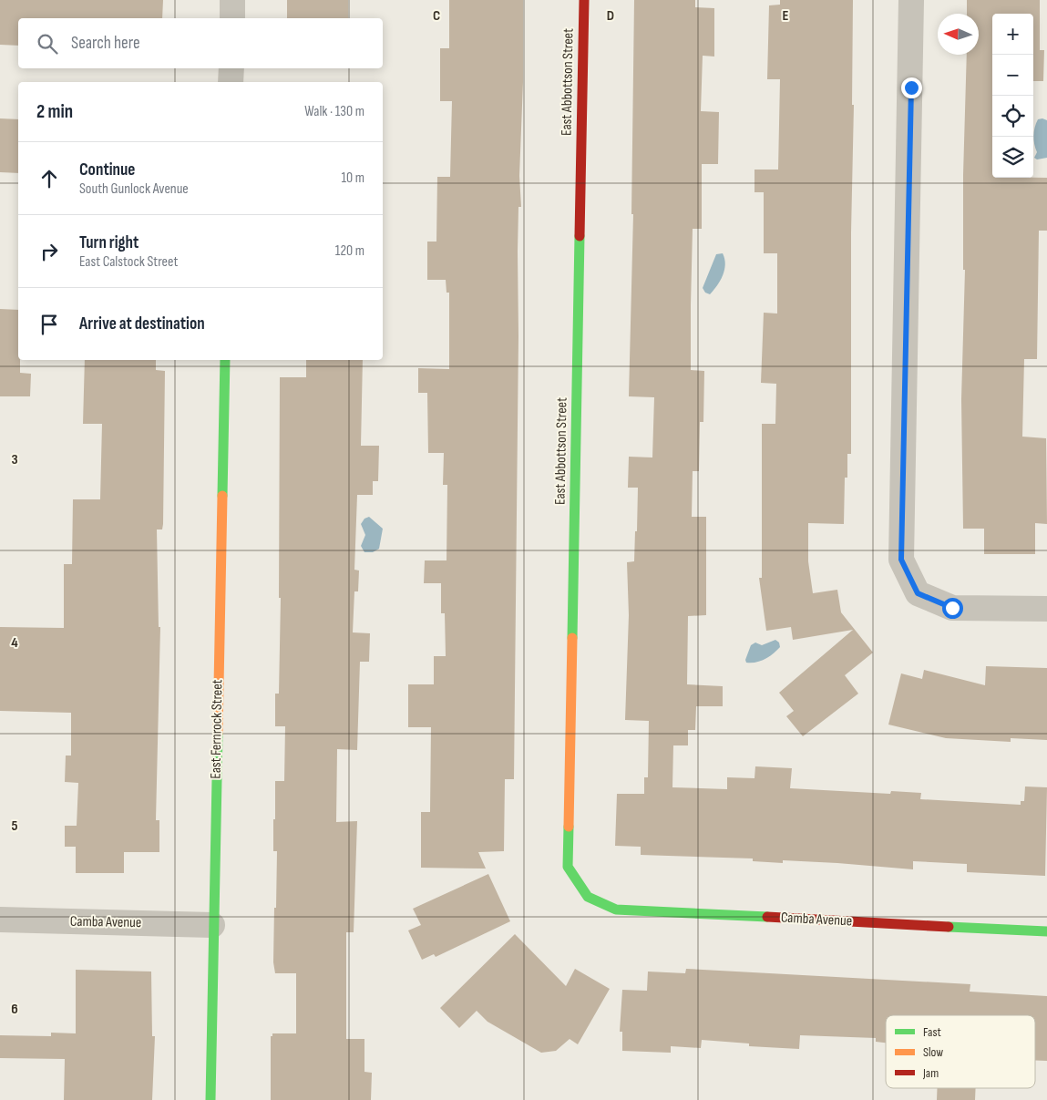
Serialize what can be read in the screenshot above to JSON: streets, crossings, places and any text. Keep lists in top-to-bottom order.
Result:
{
  "streets": {
    "street": ["East Abbottson Street", "East Fernrock Street", "Camba Avenue"]
  },
  "crossings": [
    ["East Abbottson Street", "Camba Avenue"],
    ["East Fernrock Street", "Camba Avenue"]
  ],
  "legend": ["Fast", "Slow", "Jam"],
  "north": "left",
  "page": {
    "map_buttons": ["+", "−"],
    "search": "Search here",
    "heading": ["2 min", "Walk · 130 m"],
    "list": [
      ["Continue", "South Gunlock Avenue", "10 m"],
      ["Turn right", "East Calstock Street", "120 m"],
      "Arrive at destination"
    ]
  },
  "grid": {
    "columns": ["C", "D", "E"],
    "rows": [
      "3",
      "4",
      "5",
      "6"
    ]
  }
}
